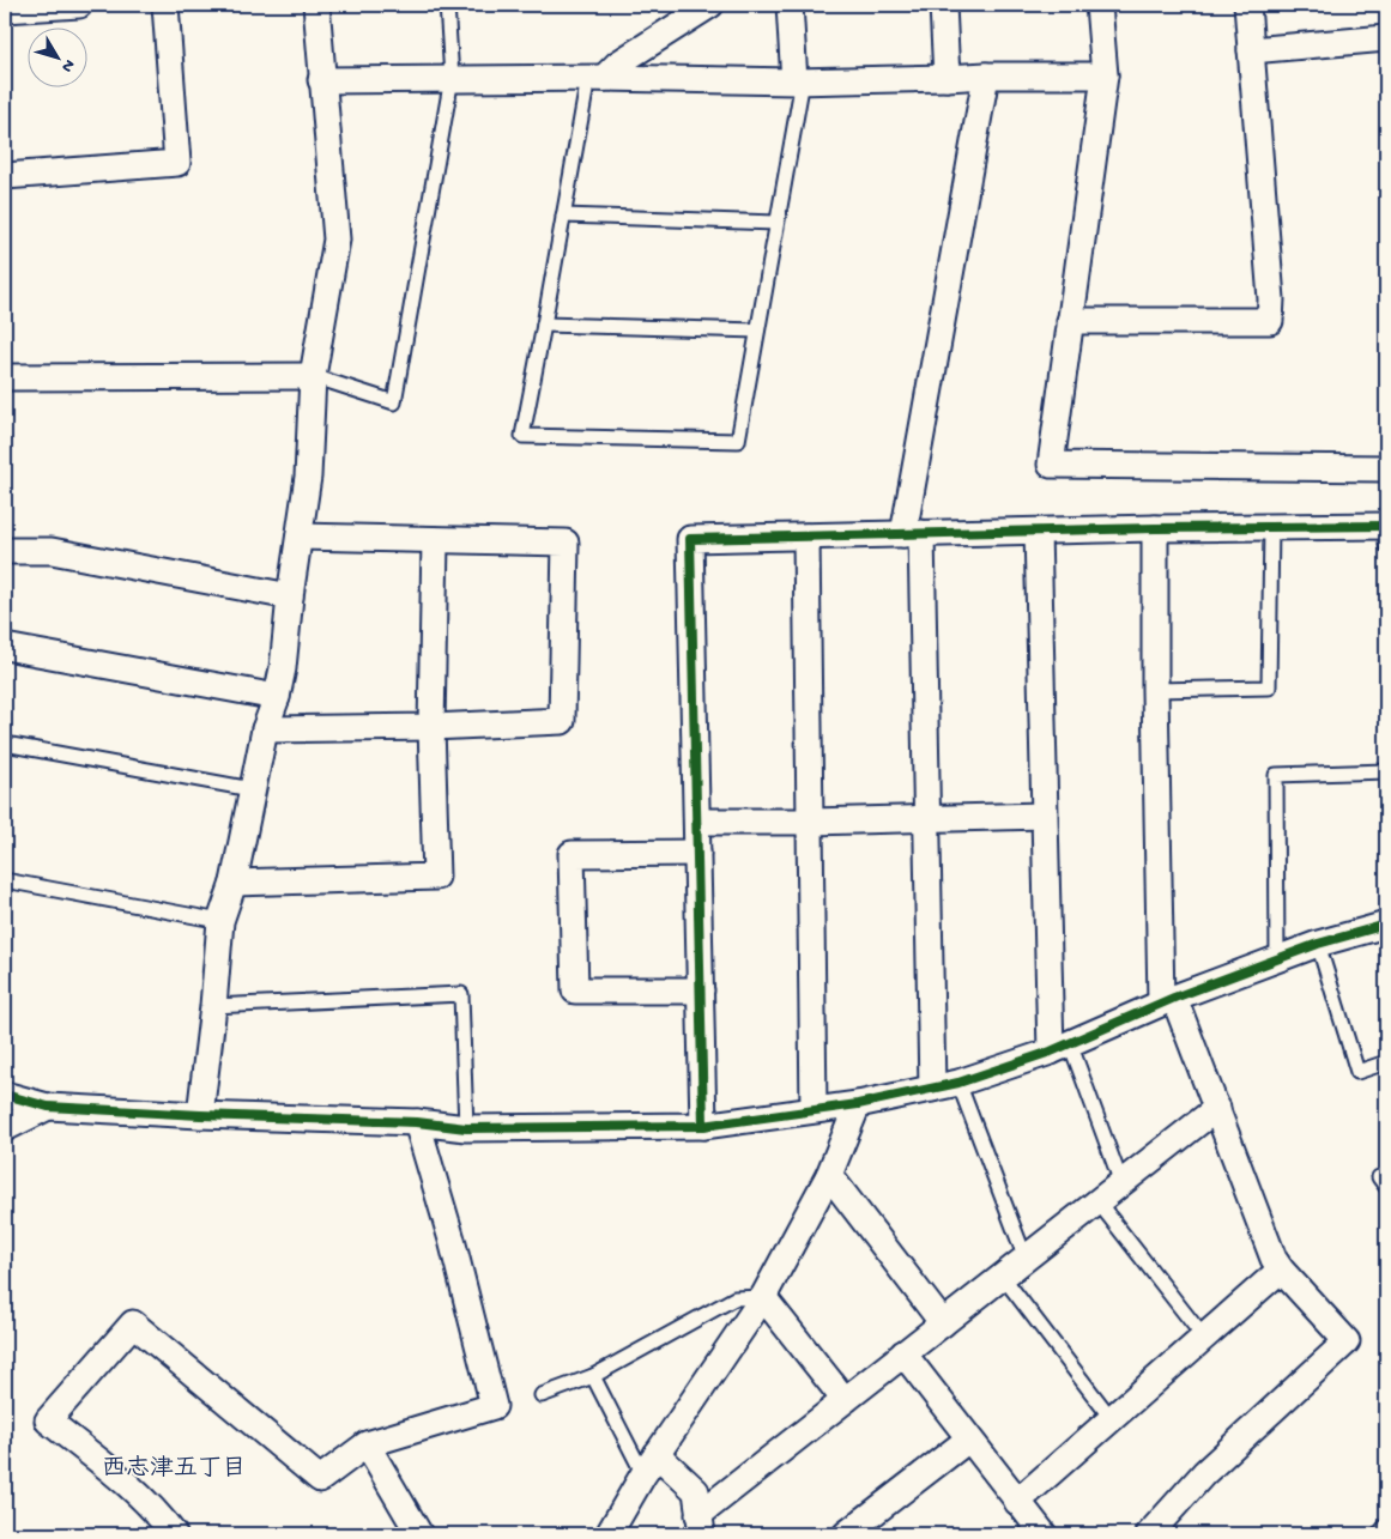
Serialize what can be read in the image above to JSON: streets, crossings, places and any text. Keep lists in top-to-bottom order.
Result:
{
  "districts": ["西志津五丁目"],
  "north": "bottom right"
}
